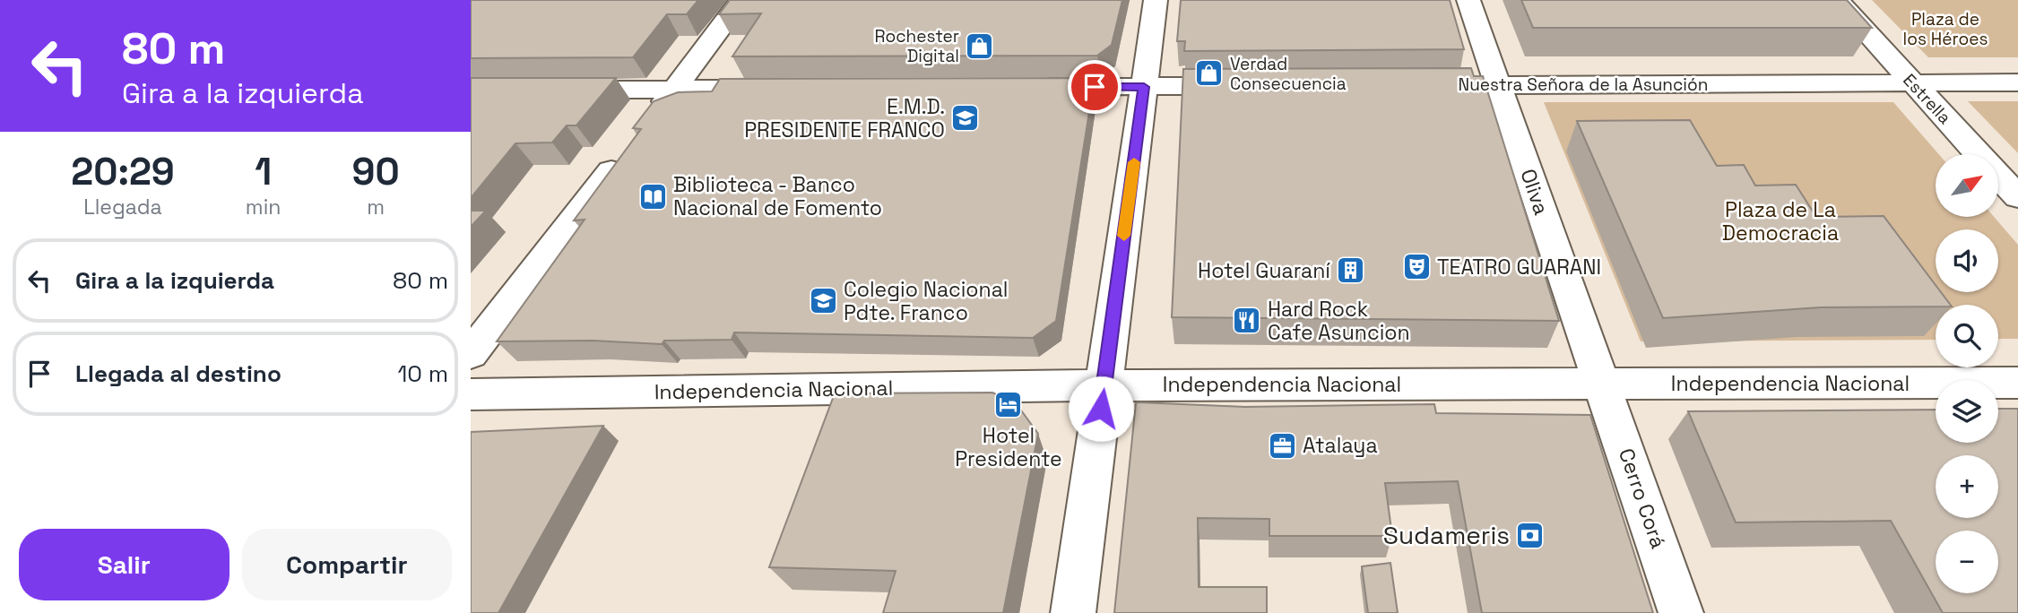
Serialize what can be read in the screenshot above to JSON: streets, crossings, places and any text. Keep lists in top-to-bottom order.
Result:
{
  "streets": {
    "street": [
      "Nuestra Señora de la Asunción",
      "Estrella",
      "Oliva",
      "Independencia Nacional",
      "Cerro Corá"
    ]
  },
  "crossings": [
    ["Nuestra Señora de la Asunción", "Estrella"],
    ["Nuestra Señora de la Asunción", "Oliva"],
    ["Oliva", "Independencia Nacional"],
    ["Oliva", "Cerro Corá"],
    ["Independencia Nacional", "Cerro Corá"]
  ],
  "parks": ["Plaza de los Héroes", "Plaza de La Democracia"],
  "places": {
    "shop": ["Rochester Digital", "Verdad Consecuencia"],
    "school or university": ["E.M.D. PRESIDENTE FRANCO", "Colegio Nacional Pdte. Franco"],
    "library": ["Biblioteca - Banco Nacional de Fomento"],
    "theatre": ["TEATRO GUARANI"],
    "building": ["Hotel Guaraní"],
    "restaurant": ["Hard Rock Cafe Asuncion"],
    "hotel": ["Hotel Presidente"],
    "office": ["Atalaya"],
    "bank": ["Sudameris"]
  },
  "north": "top right",
  "page": {
    "turn": ["80 m", "Gira a la izquierda"],
    "eta": [
      "20:29",
      "Llegada",
      "1",
      "min",
      "90",
      "m"
    ],
    "map_buttons": ["+", "−"],
    "list": [
      {
        "name": "Gira a la izquierda",
        "value": "80 m"
      },
      {
        "name": "Llegada al destino",
        "value": "10 m"
      }
    ],
    "buttons": ["Salir", "Compartir"]
  }
}
